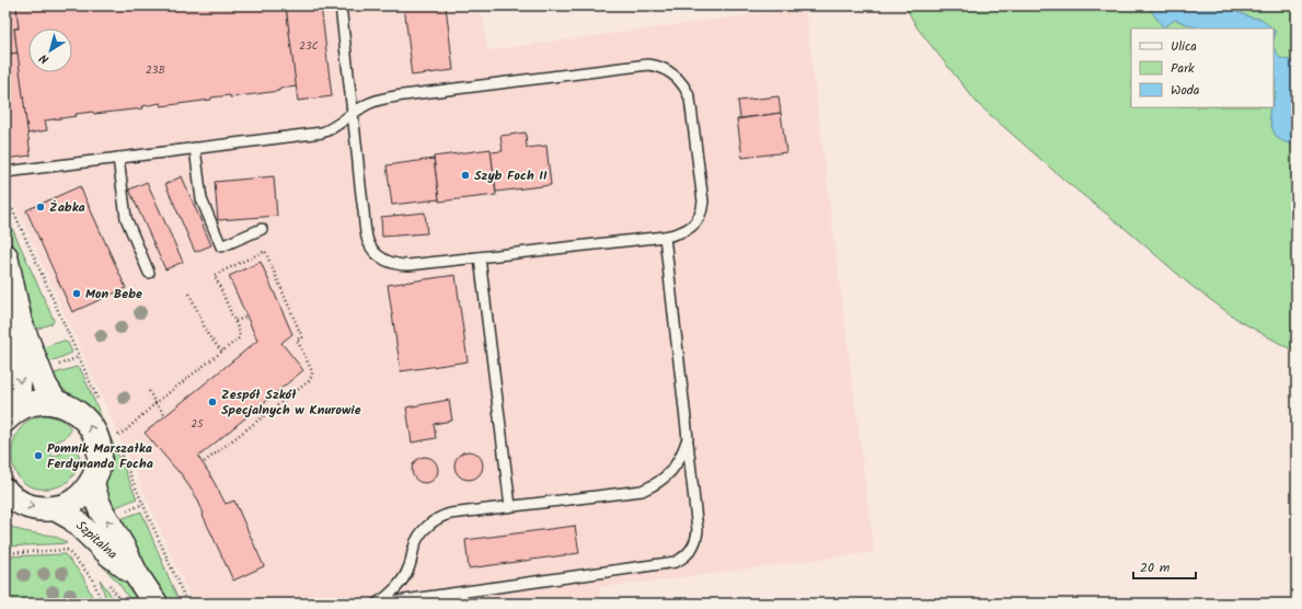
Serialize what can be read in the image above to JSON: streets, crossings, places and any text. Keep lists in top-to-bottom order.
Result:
{
  "streets": {
    "street": ["Szpitalna"]
  },
  "places": [
    "Szyb Foch II",
    "Żabka",
    "Mon Bebe",
    "Zespół Szkół Specjalnych w Knurowie",
    "Pomnik Marszałka Ferdynanda Focha"
  ],
  "house_numbers": ["23C", "23B", "25"],
  "legend": ["Ulica", "Park", "Woda"],
  "scale_bar": "20 m",
  "north": "bottom left"
}
